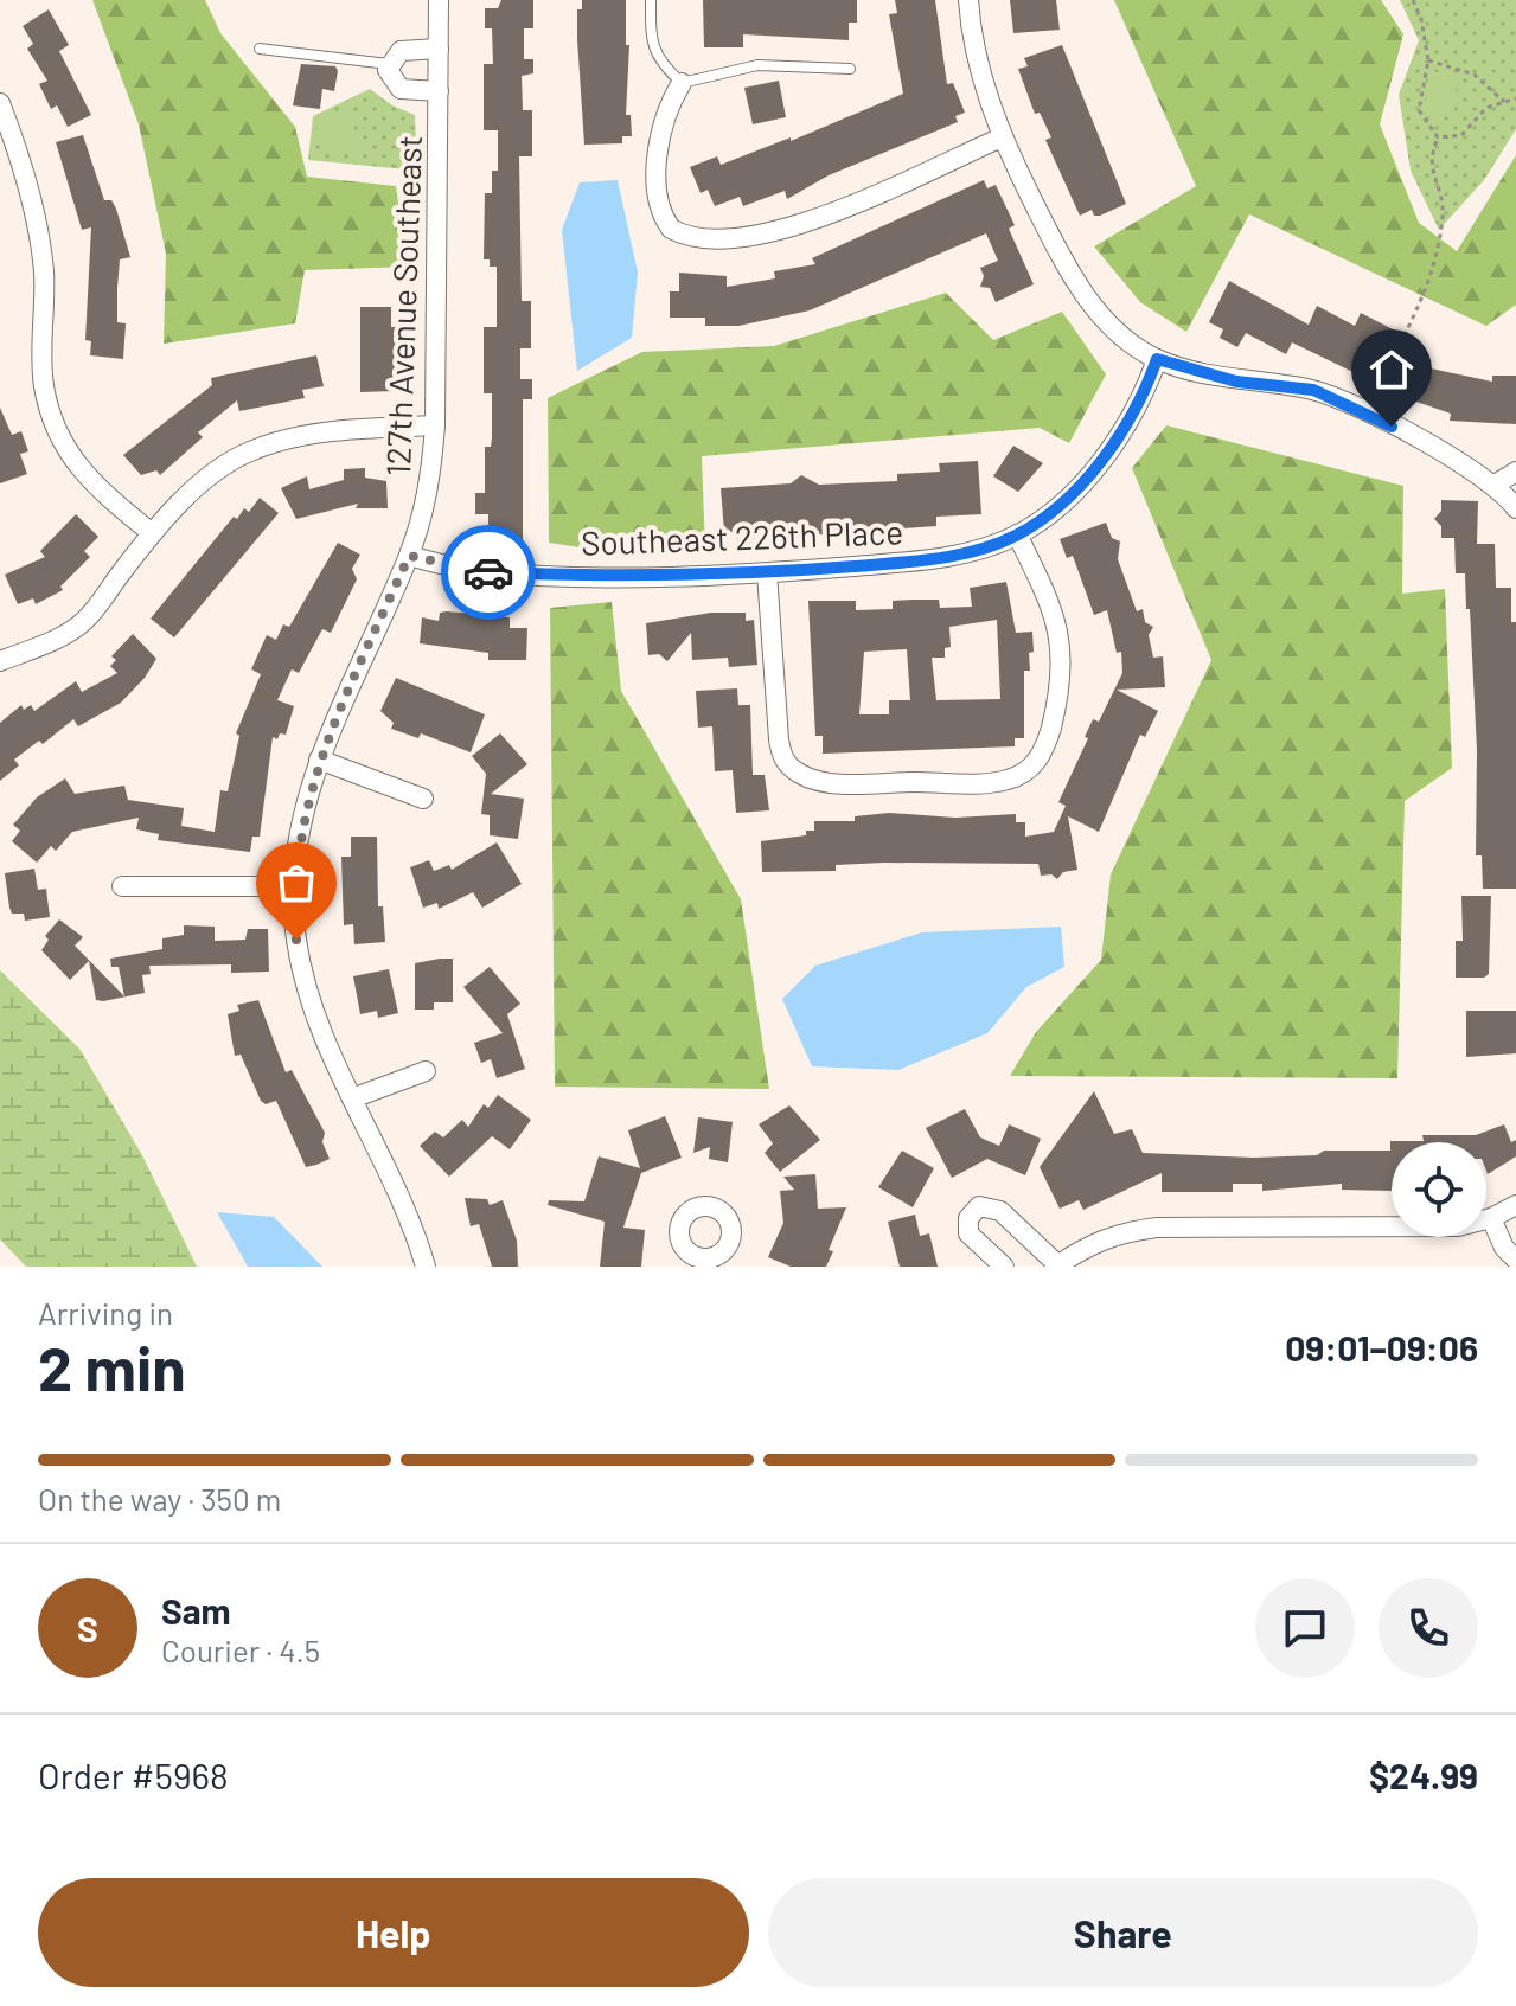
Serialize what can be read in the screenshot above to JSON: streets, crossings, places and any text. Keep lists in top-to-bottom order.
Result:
{
  "streets": {
    "street": ["127th Avenue Southeast", "Southeast 226th Place"]
  },
  "crossings": [
    ["127th Avenue Southeast", "Southeast 226th Place"]
  ],
  "page": {
    "heading": ["2 min", "Arriving in", "09:01–09:06"],
    "panel": [
      "Sam",
      "Courier · 4.5",
      "Order #5968",
      "$24.99"
    ],
    "bar": "On the way · 350 m",
    "round": "S",
    "buttons": ["Help", "Share"]
  }
}
